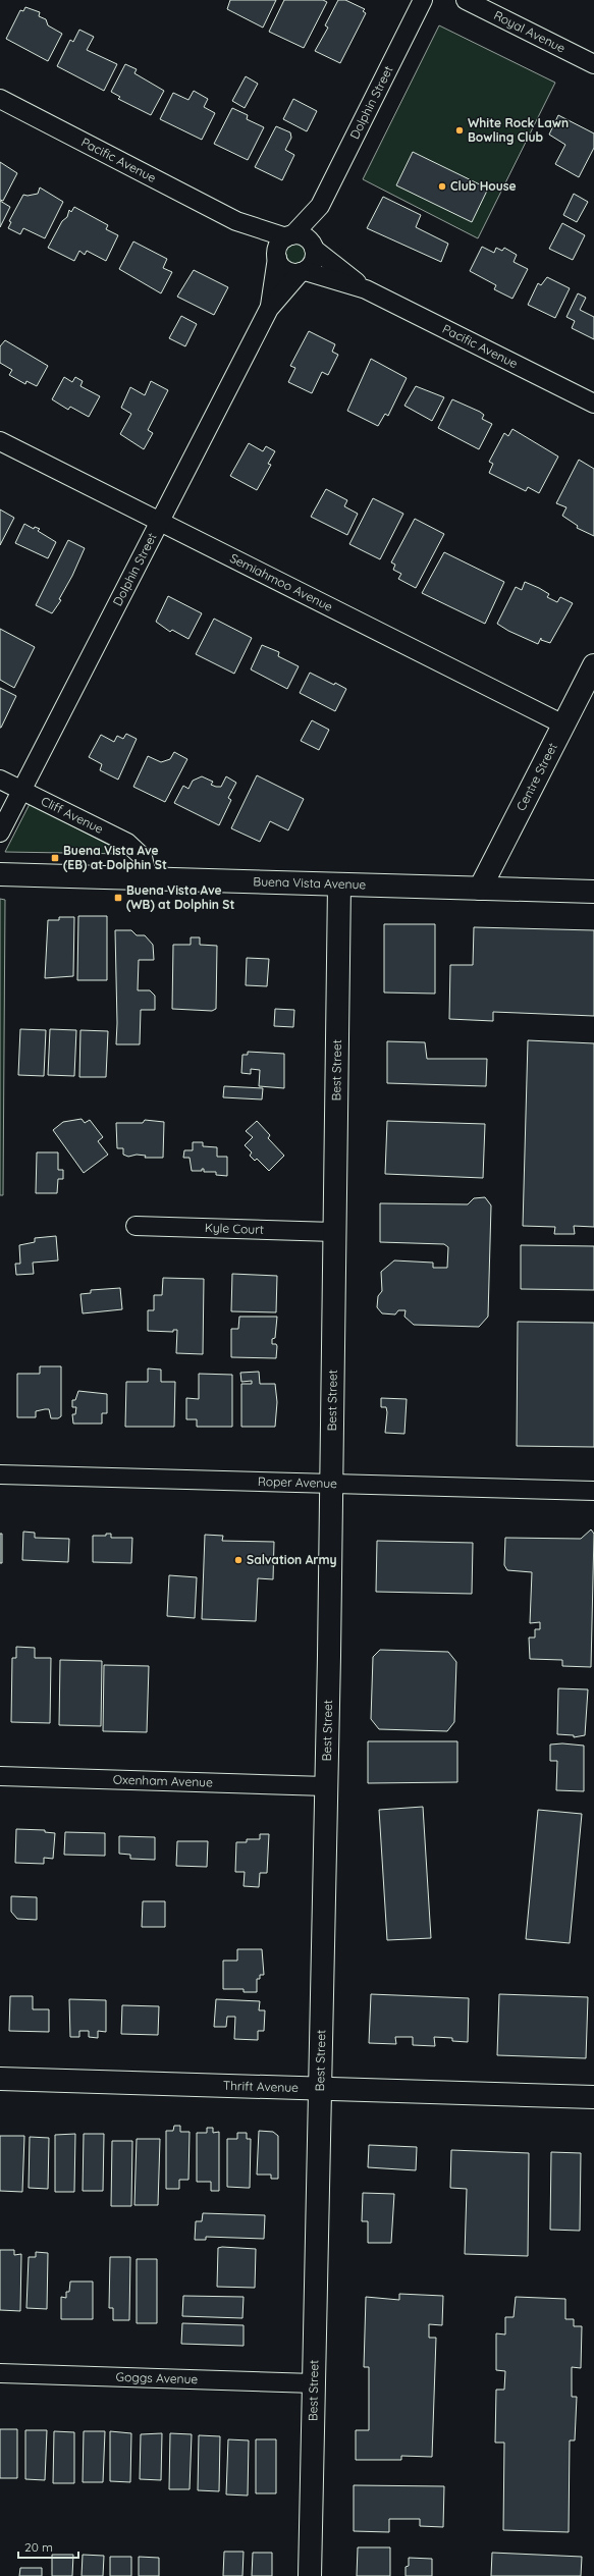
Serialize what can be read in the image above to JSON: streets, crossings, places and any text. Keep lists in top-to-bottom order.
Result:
{
  "streets": {
    "street": [
      "Royal Avenue",
      "Dolphin Street",
      "Pacific Avenue",
      "Semiahmoo Avenue",
      "Centre Street",
      "Cliff Avenue",
      "Buena Vista Avenue",
      "Best Street",
      "Kyle Court",
      "Roper Avenue",
      "Oxenham Avenue",
      "Thrift Avenue",
      "Goggs Avenue"
    ]
  },
  "crossings": [
    ["Dolphin Street", "Pacific Avenue"],
    ["Dolphin Street", "Semiahmoo Avenue"],
    ["Dolphin Street", "Cliff Avenue"],
    ["Semiahmoo Avenue", "Centre Street"],
    ["Centre Street", "Buena Vista Avenue"],
    ["Cliff Avenue", "Buena Vista Avenue"],
    ["Buena Vista Avenue", "Best Street"],
    ["Best Street", "Kyle Court"],
    ["Best Street", "Roper Avenue"],
    ["Best Street", "Oxenham Avenue"],
    ["Best Street", "Thrift Avenue"],
    ["Best Street", "Goggs Avenue"]
  ],
  "places": {
    "other": ["White Rock Lawn Bowling Club", "Club House", "Salvation Army"],
    "transit": ["Buena Vista Ave (EB) at Dolphin St", "Buena Vista Ave (WB) at Dolphin St"]
  },
  "scale_bar": "20 m"
}
